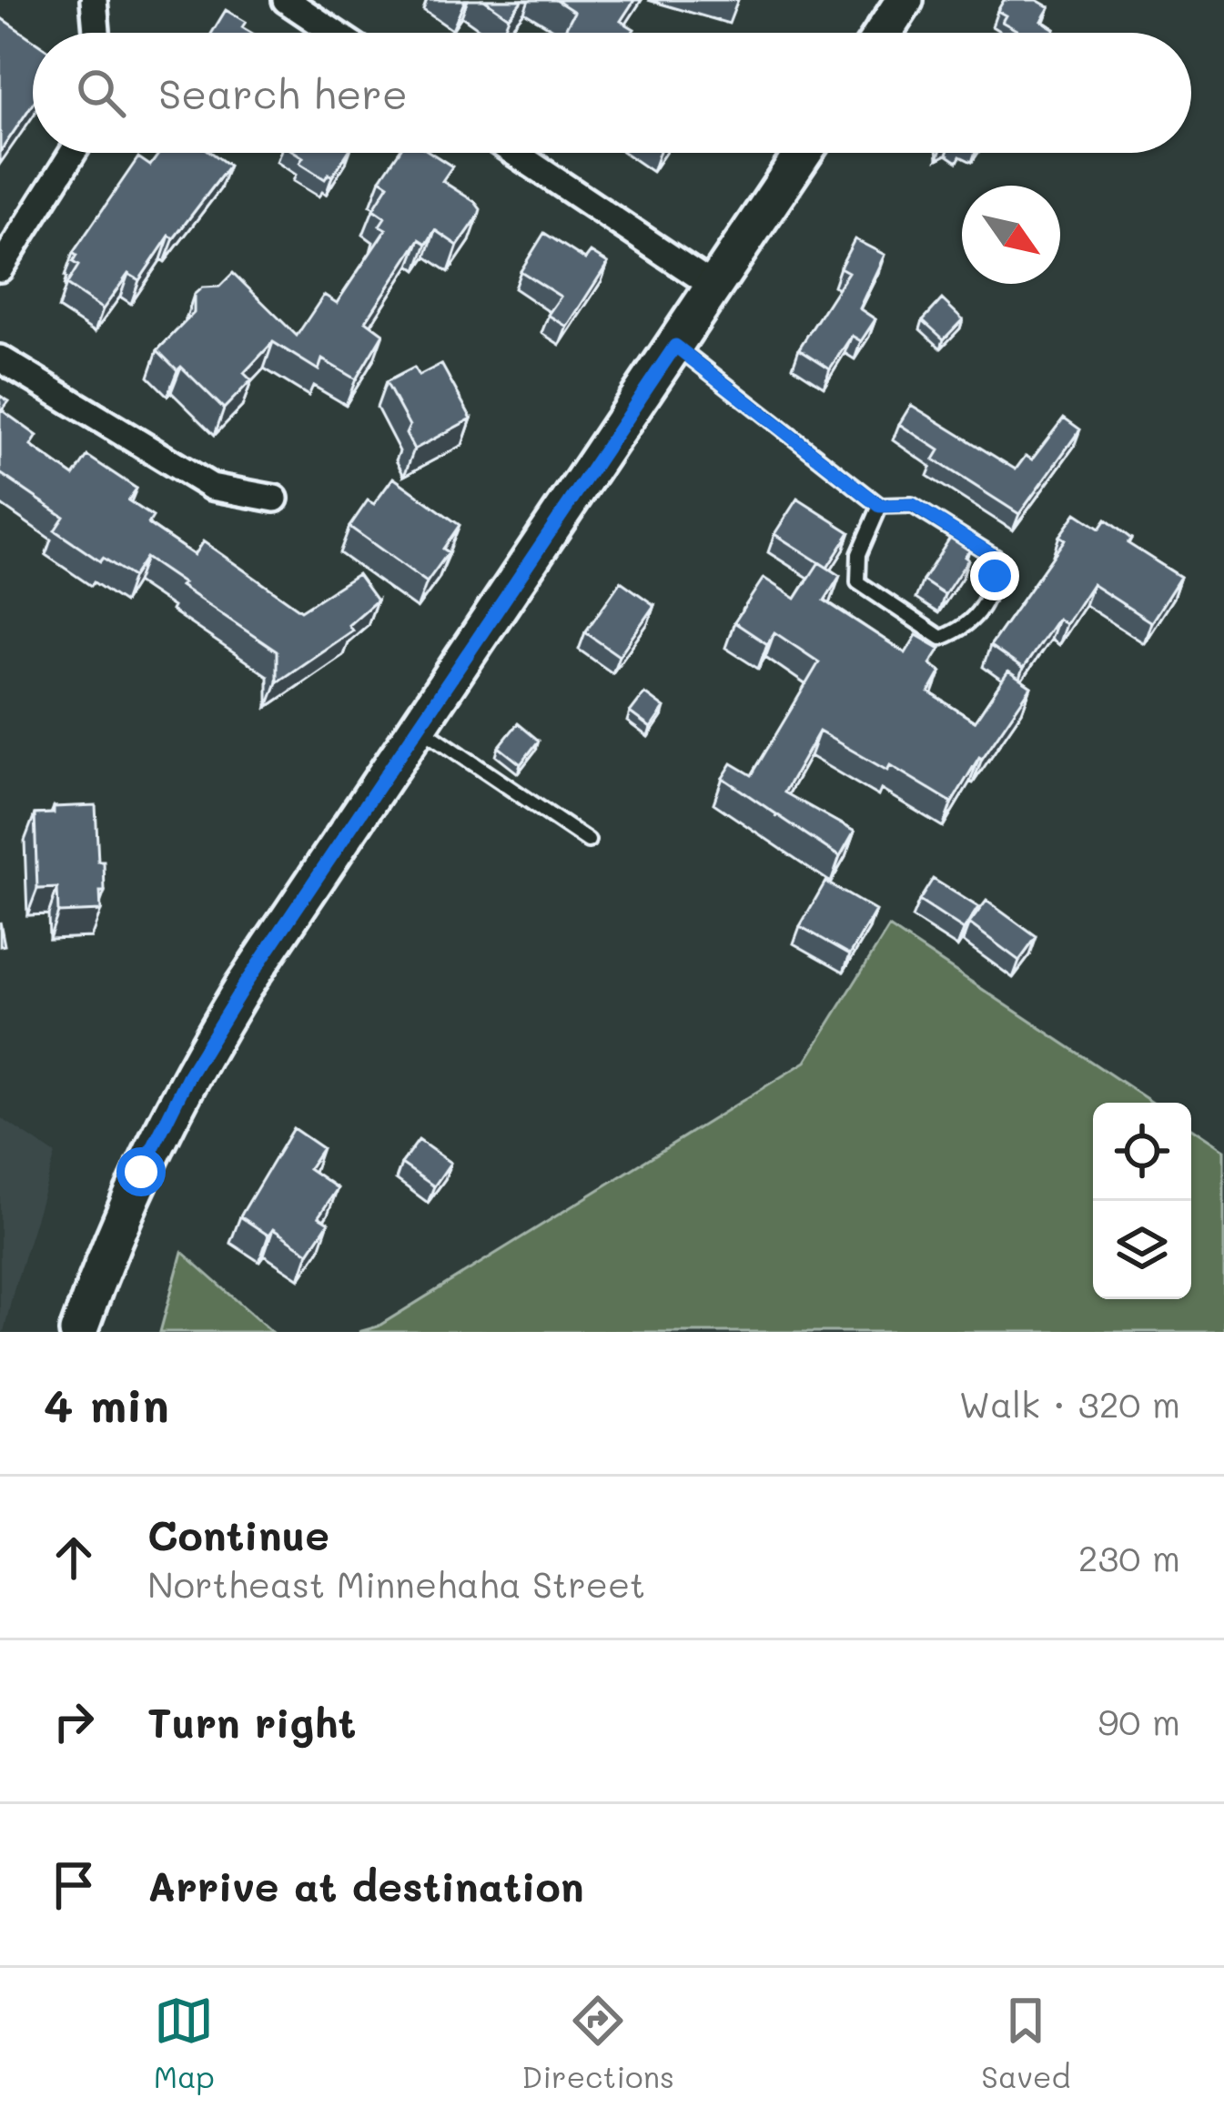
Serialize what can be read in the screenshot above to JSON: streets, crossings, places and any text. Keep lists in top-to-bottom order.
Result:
{
  "north": "bottom right",
  "page": {
    "search": "Search here",
    "heading": ["4 min", "Walk · 320 m"],
    "list": [
      ["Continue", "Northeast Minnehaha Street", "230 m"],
      ["Turn right", "90 m"],
      "Arrive at destination"
    ],
    "nav": ["Map", "Directions", "Saved"]
  }
}
